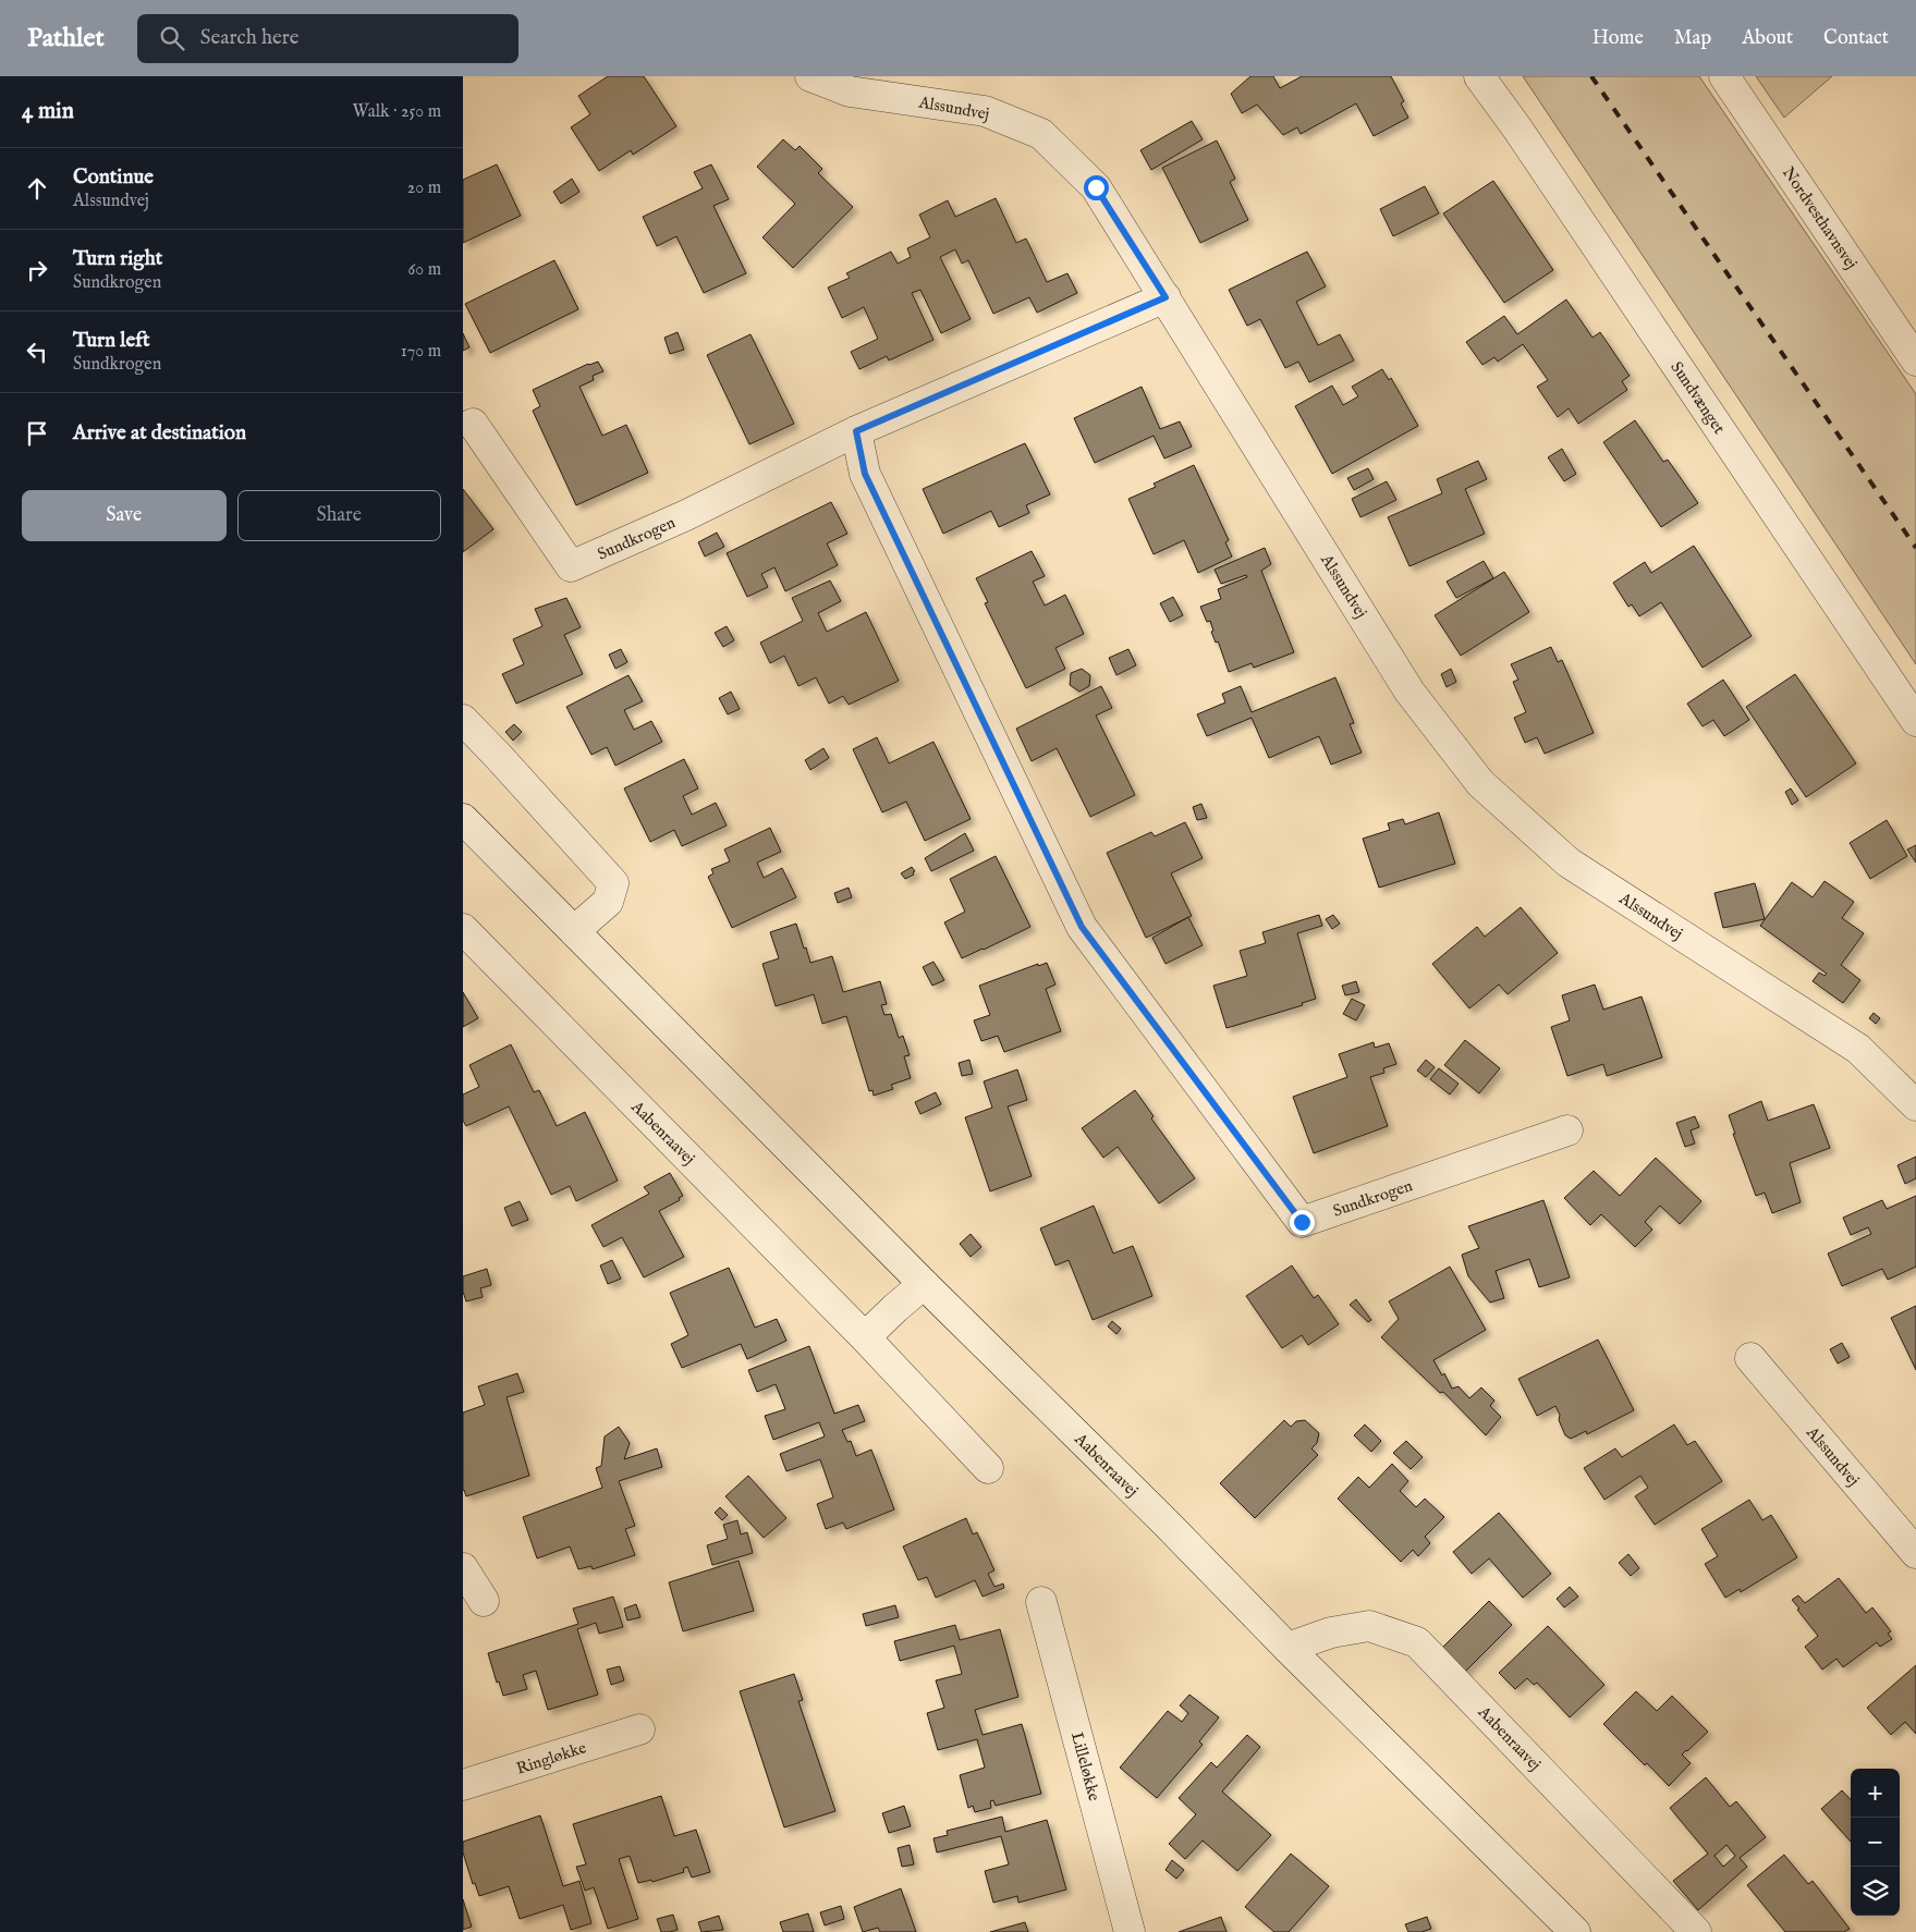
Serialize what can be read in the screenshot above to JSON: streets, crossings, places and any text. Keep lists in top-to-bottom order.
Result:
{
  "streets": {
    "street": [
      "Alssundvej",
      "Nordvesthavnsvej",
      "Sundvænget",
      "Sundkrogen",
      "Aabenraavej",
      "Ringløkke",
      "Lilleløkke"
    ]
  },
  "crossings": [
    ["Alssundvej", "Sundkrogen"]
  ],
  "page": {
    "header": "Pathlet",
    "search": "Search here",
    "nav": [
      "Home",
      "Map",
      "About",
      "Contact"
    ],
    "heading": ["4 min", "Walk · 250 m"],
    "list": [
      ["Continue", "Alssundvej", "20 m"],
      ["Turn right", "Sundkrogen", "60 m"],
      ["Turn left", "Sundkrogen", "170 m"],
      "Arrive at destination"
    ],
    "buttons": ["Save", "Share"],
    "map_buttons": ["+", "−"]
  }
}
